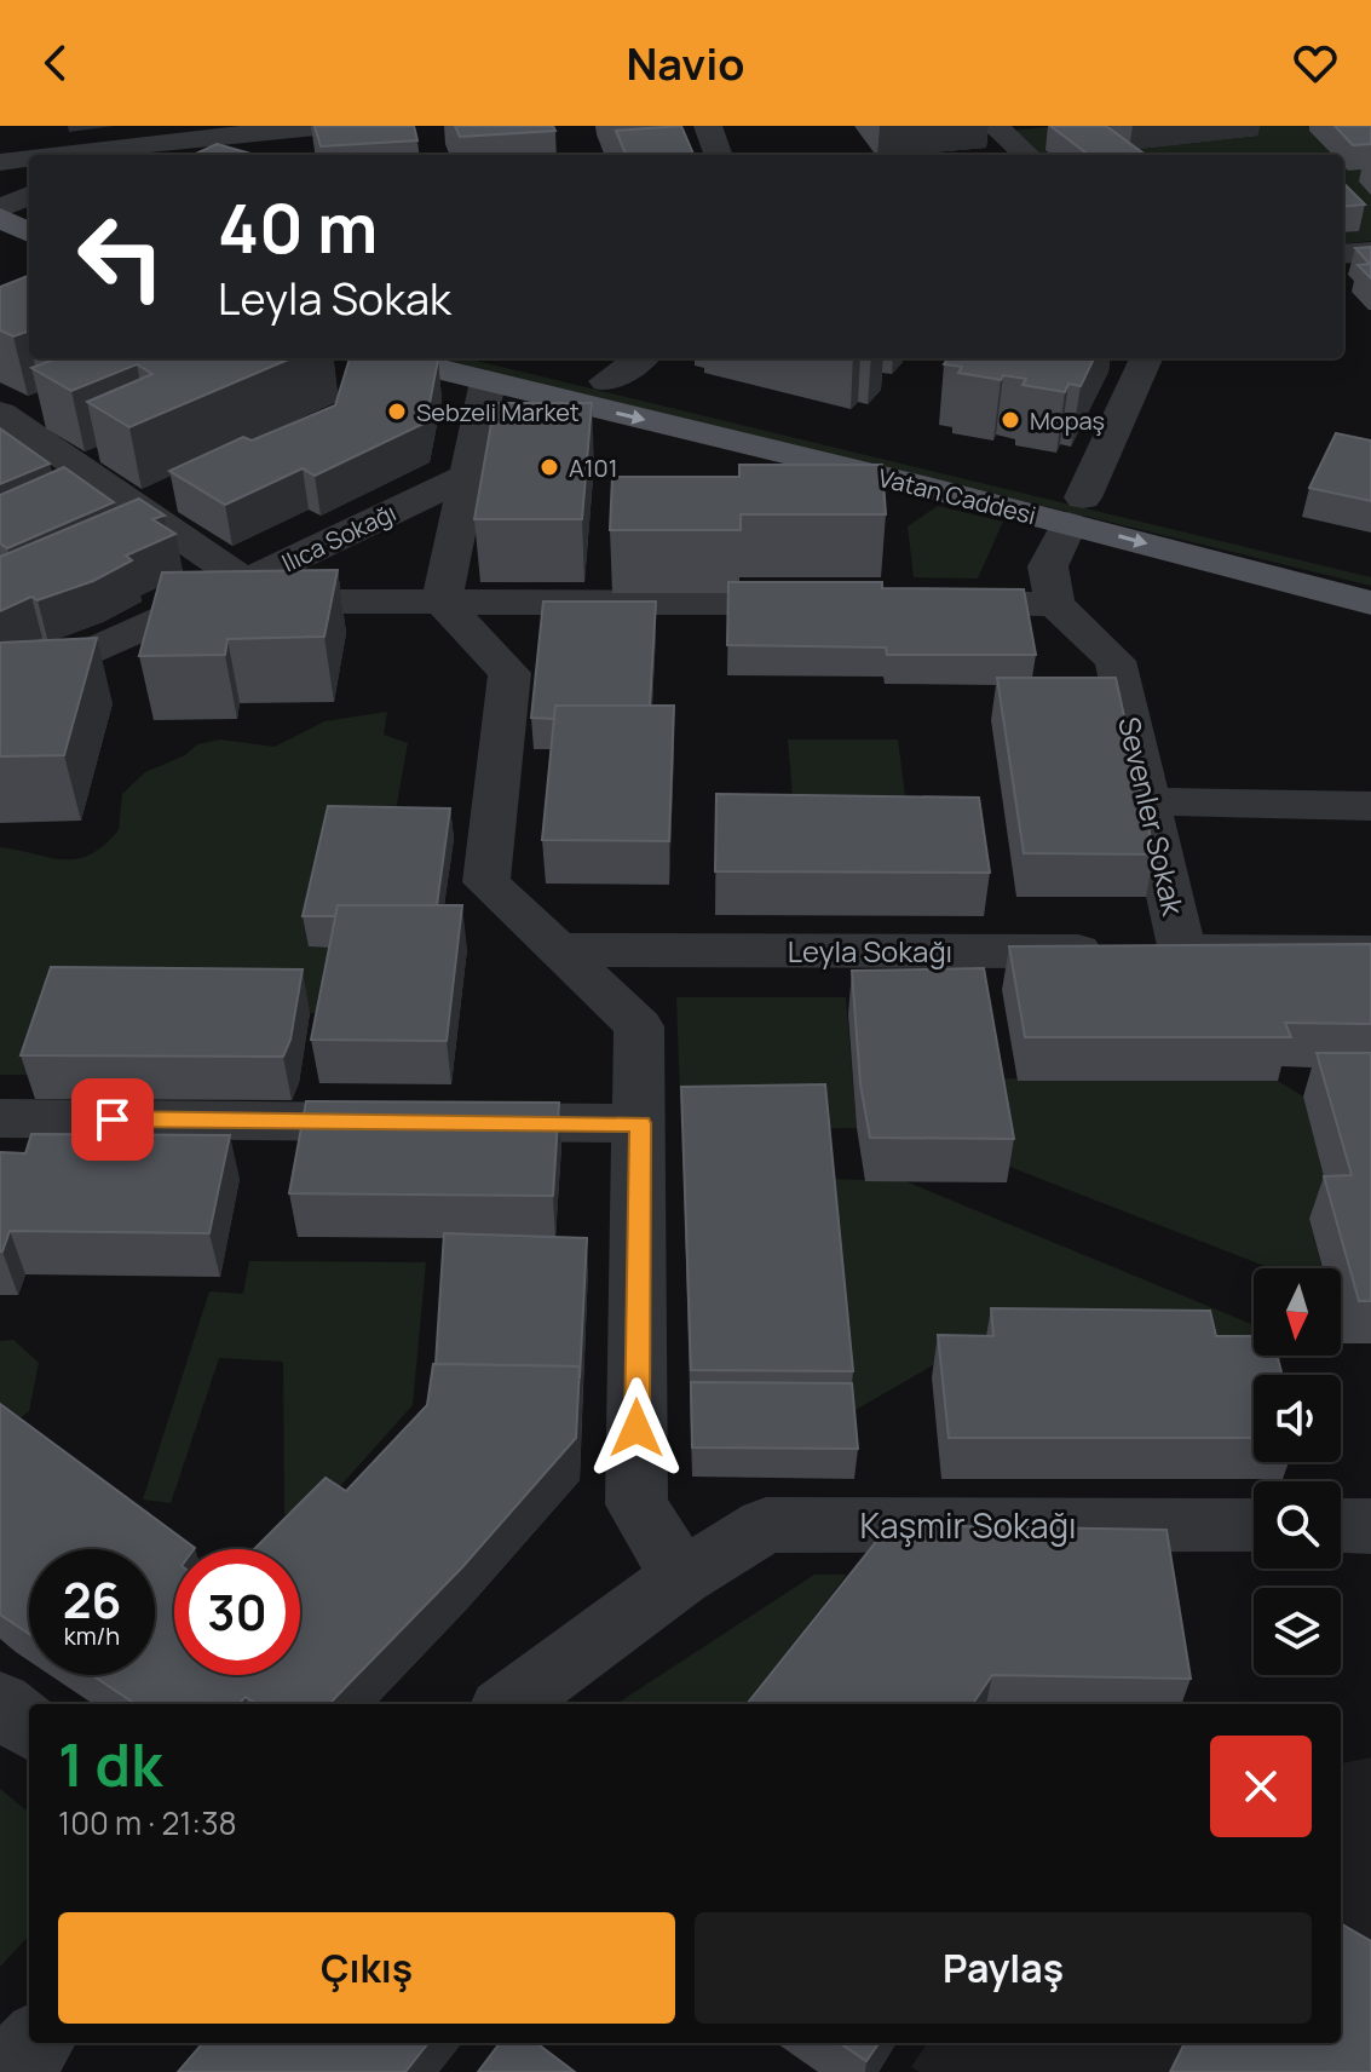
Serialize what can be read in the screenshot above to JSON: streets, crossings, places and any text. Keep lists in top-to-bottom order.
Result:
{
  "streets": {
    "main road": ["Vatan Caddesi"],
    "street": [
      "Ilıca Sokağı",
      "Sevenler Sokak",
      "Leyla Sokağı",
      "Kaşmir Sokağı"
    ]
  },
  "crossings": [
    ["Sevenler Sokak", "Leyla Sokağı"]
  ],
  "places": ["Sebzeli Market", "Mopaş", "A101"],
  "north": "bottom",
  "page": {
    "header": "Navio",
    "turn": ["40 m", "Leyla Sokak"],
    "speed": "26 km/h",
    "limit": "30",
    "heading": ["1 dk", "100 m · 21:38"],
    "buttons": ["Çıkış", "Paylaş"]
  }
}
